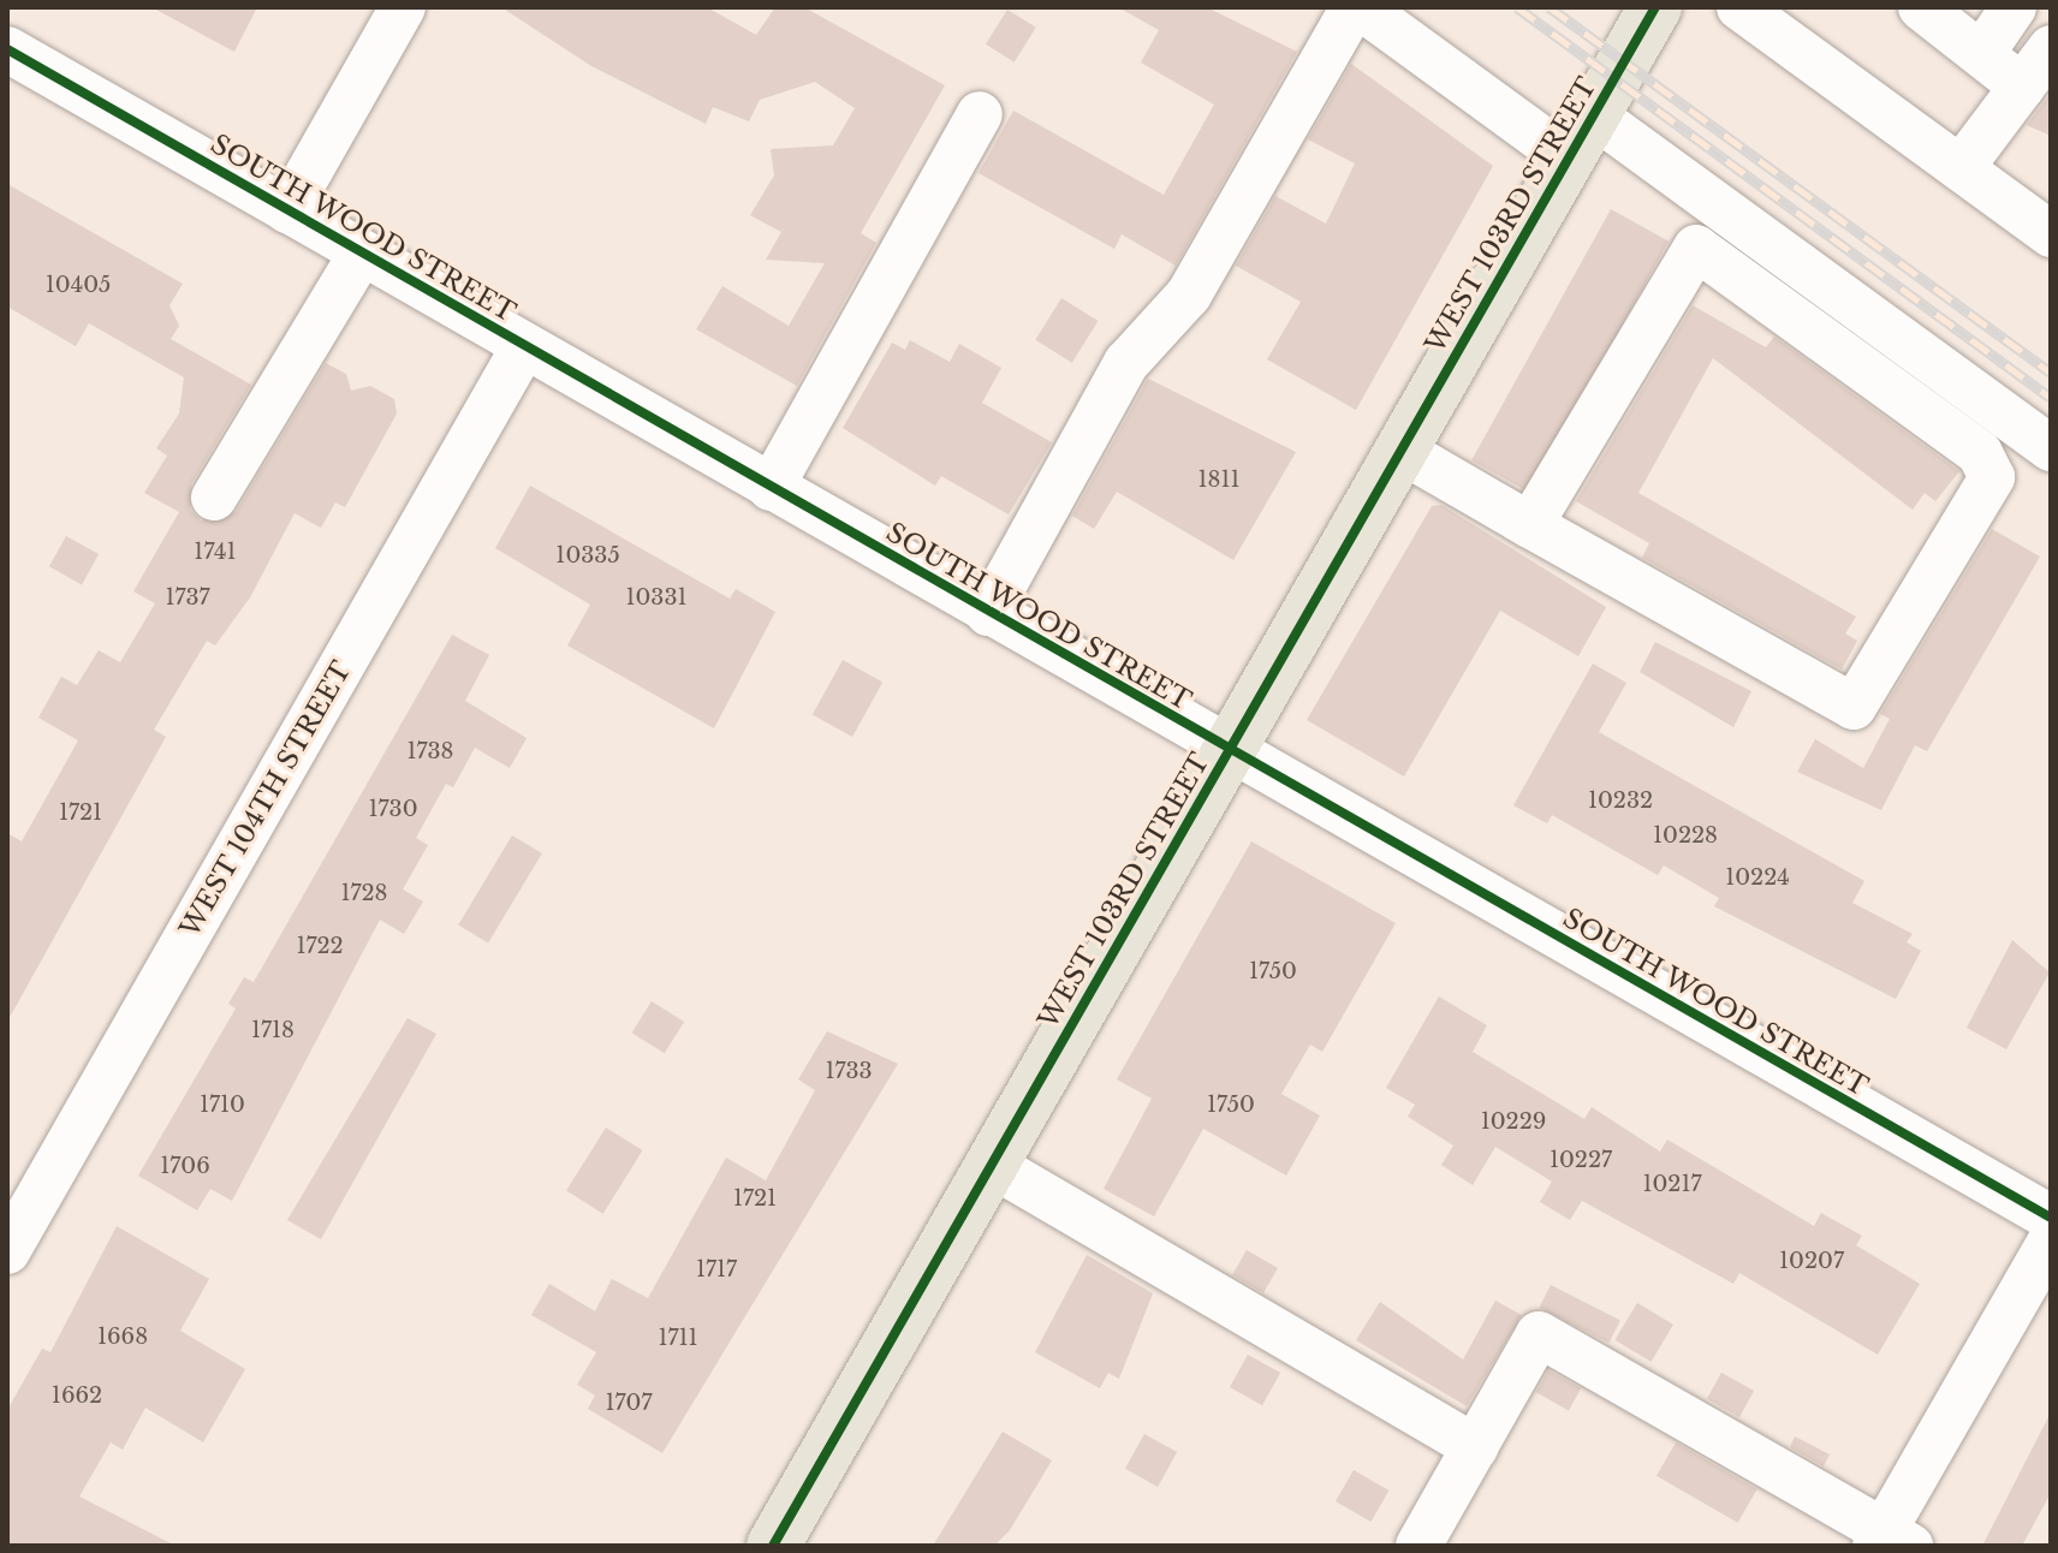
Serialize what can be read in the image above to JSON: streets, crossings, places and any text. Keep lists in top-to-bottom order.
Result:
{
  "streets": {
    "main road": ["WEST 103RD STREET"],
    "street": ["SOUTH WOOD STREET", "WEST 104TH STREET"]
  },
  "crossings": [
    ["WEST 103RD STREET", "SOUTH WOOD STREET"],
    ["SOUTH WOOD STREET", "WEST 104TH STREET"]
  ],
  "house_numbers": [
    "10405",
    "1811",
    "1741",
    "10335",
    "1737",
    "10331",
    "1738",
    "10232",
    "1730",
    "1721",
    "10228",
    "10224",
    "1728",
    "1722",
    "1750",
    "1718",
    "1733",
    "1710",
    "1750",
    "10229",
    "10227",
    "1706",
    "10217",
    "1721",
    "10207",
    "1717",
    "1668",
    "1711",
    "1662",
    "1707"
  ]
}
